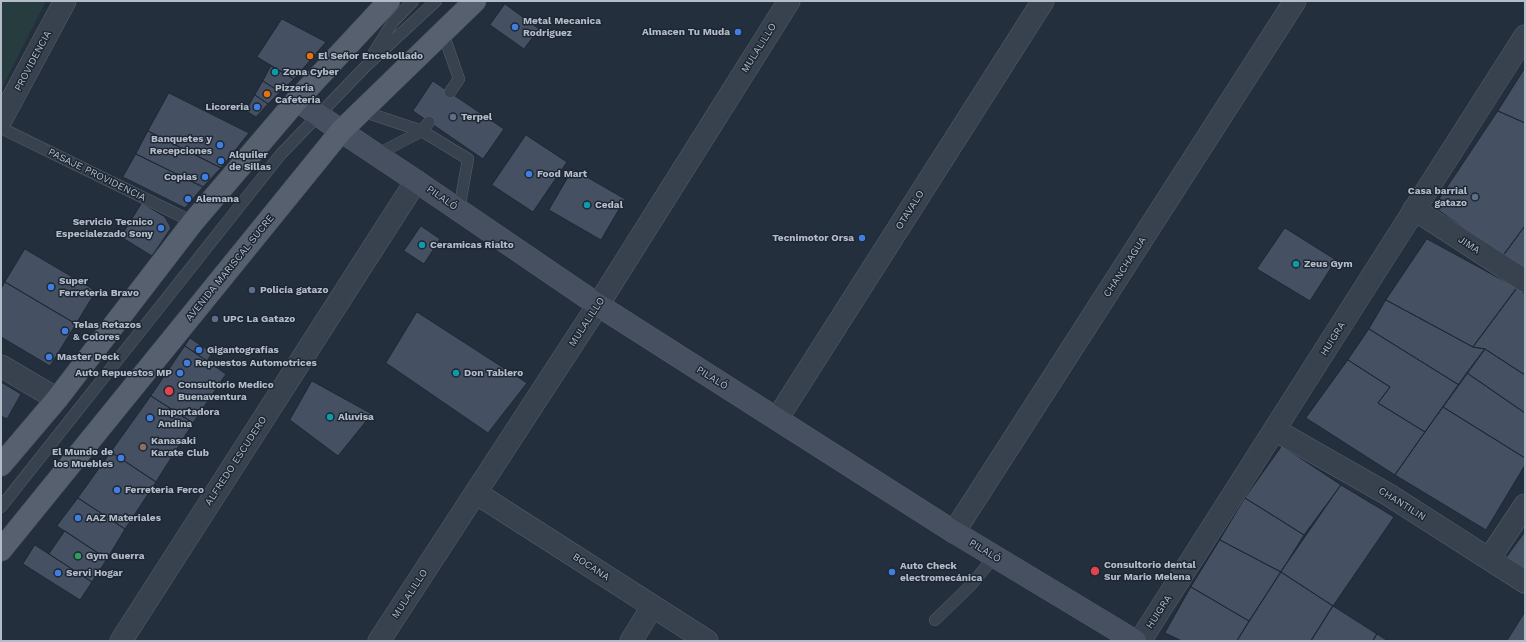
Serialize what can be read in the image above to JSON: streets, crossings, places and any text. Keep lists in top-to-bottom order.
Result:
{
  "streets": {
    "main road": ["AVENIDA MARISCAL SUCRE"],
    "street": [
      "MULALILLO",
      "PROVIDENCIA",
      "PILALÓ",
      "OTAVALO",
      "JIMA",
      "CHANCHAGUA",
      "HUIGRA",
      "ALFREDO ESCUDERO",
      "CHANTILIN",
      "BOCANA"
    ],
    "lane": ["PASAJE PROVIDENCIA"]
  },
  "crossings": [
    ["MULALILLO", "PILALÓ"],
    ["MULALILLO", "BOCANA"],
    ["PILALÓ", "OTAVALO"],
    ["PILALÓ", "CHANCHAGUA"],
    ["PILALÓ", "AVENIDA MARISCAL SUCRE"],
    ["PILALÓ", "ALFREDO ESCUDERO"],
    ["JIMA", "HUIGRA"],
    ["HUIGRA", "CHANTILIN"]
  ],
  "places": [
    "Metal Mecanica Rodriguez",
    "Almacen Tu Muda",
    "El Señor Encebollado",
    "Zona Cyber",
    "Pizzeria Cafeteria",
    "Licoreria",
    "Terpel",
    "Banquetes y Recepciones",
    "Alquiler de Sillas",
    "Food Mart",
    "Copias",
    "Casa barrial gatazo",
    "Alemana",
    "Cedal",
    "Servicio Tecnico Especialezado Sony",
    "Tecnimotor Orsa",
    "Ceramicas Rialto",
    "Zeus Gym",
    "Super Ferreteria Bravo",
    "Policía gatazo",
    "UPC La Gatazo",
    "Telas Retazos & Colores",
    "Gigantografías",
    "Master Deck",
    "Repuestos Automotrices",
    "Auto Repuestos MP",
    "Don Tablero",
    "Consultorio Medico Buenaventura",
    "Aluvisa",
    "Importadora Andina",
    "Kanasaki Karate Club",
    "El Mundo de los Muebles",
    "Ferreteria Ferco",
    "AAZ Materiales",
    "Gym Guerra",
    "Consultorio dental Sur Mario Melena",
    "Auto Check electromecánica",
    "Servi Hogar"
  ]
}
